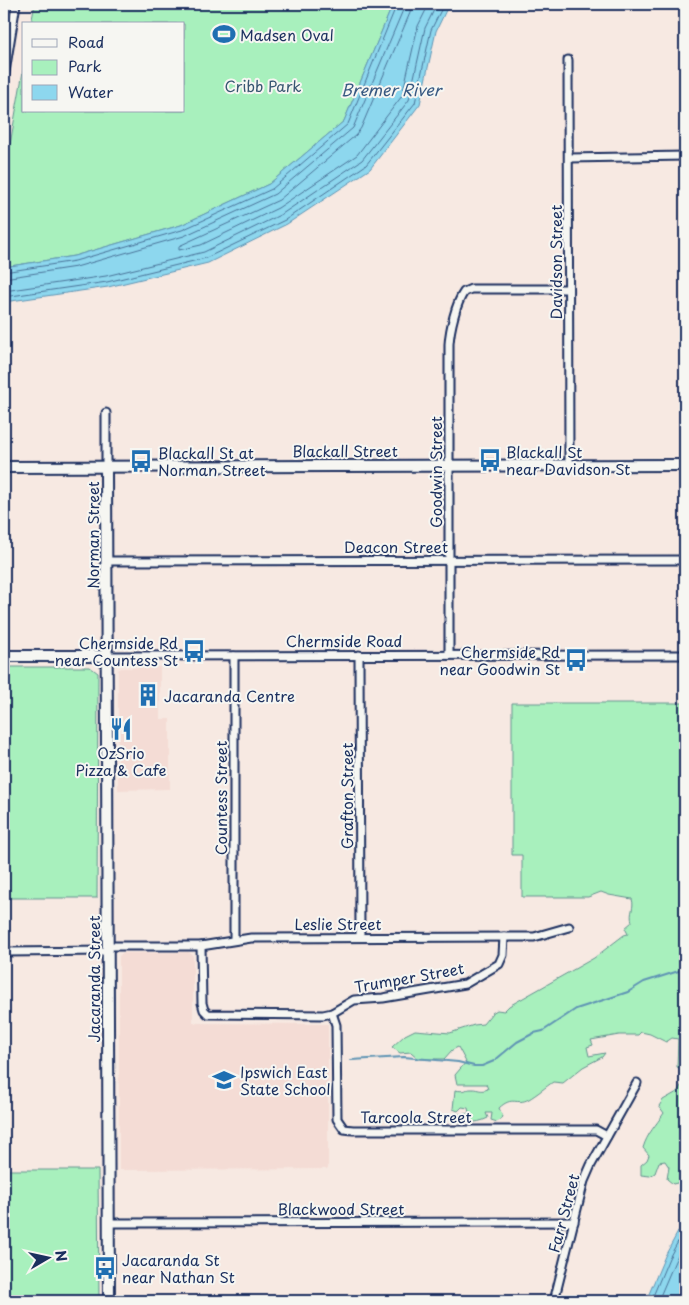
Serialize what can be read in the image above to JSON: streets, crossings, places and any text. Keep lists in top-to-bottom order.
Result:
{
  "streets": {
    "street": [
      "Davidson Street",
      "Blackall Street",
      "Goodwin Street",
      "Norman Street",
      "Deacon Street",
      "Chermside Road",
      "Grafton Street",
      "Countess Street",
      "Leslie Street",
      "Trumper Street",
      "Jacaranda Street",
      "Tarcoola Street",
      "Blackwood Street",
      "Farr Street"
    ]
  },
  "crossings": [
    ["Davidson Street", "Blackall Street"],
    ["Davidson Street", "Goodwin Street"],
    ["Blackall Street", "Goodwin Street"],
    ["Blackall Street", "Norman Street"],
    ["Goodwin Street", "Deacon Street"],
    ["Goodwin Street", "Chermside Road"],
    ["Norman Street", "Deacon Street"],
    ["Norman Street", "Chermside Road"],
    ["Norman Street", "Jacaranda Street"],
    ["Chermside Road", "Grafton Street"],
    ["Chermside Road", "Countess Street"],
    ["Chermside Road", "Jacaranda Street"],
    ["Grafton Street", "Leslie Street"],
    ["Countess Street", "Leslie Street"],
    ["Leslie Street", "Trumper Street"],
    ["Leslie Street", "Jacaranda Street"],
    ["Trumper Street", "Tarcoola Street"],
    ["Jacaranda Street", "Blackwood Street"],
    ["Tarcoola Street", "Farr Street"],
    ["Blackwood Street", "Farr Street"]
  ],
  "water": ["Bremer River"],
  "parks": ["Cribb Park"],
  "places": {
    "sports": ["Madsen Oval"],
    "bus stop": [
      "Blackall St near Davidson St",
      "Blackall St at Norman Street",
      "Chermside Rd near Countess St",
      "Chermside Rd near Goodwin St",
      "Jacaranda St near Nathan St"
    ],
    "building": ["Jacaranda Centre"],
    "restaurant": ["OzSrio Pizza & Cafe"],
    "school or university": ["Ipswich East State School"]
  },
  "legend": ["Road", "Park", "Water"],
  "north": "right"
}
